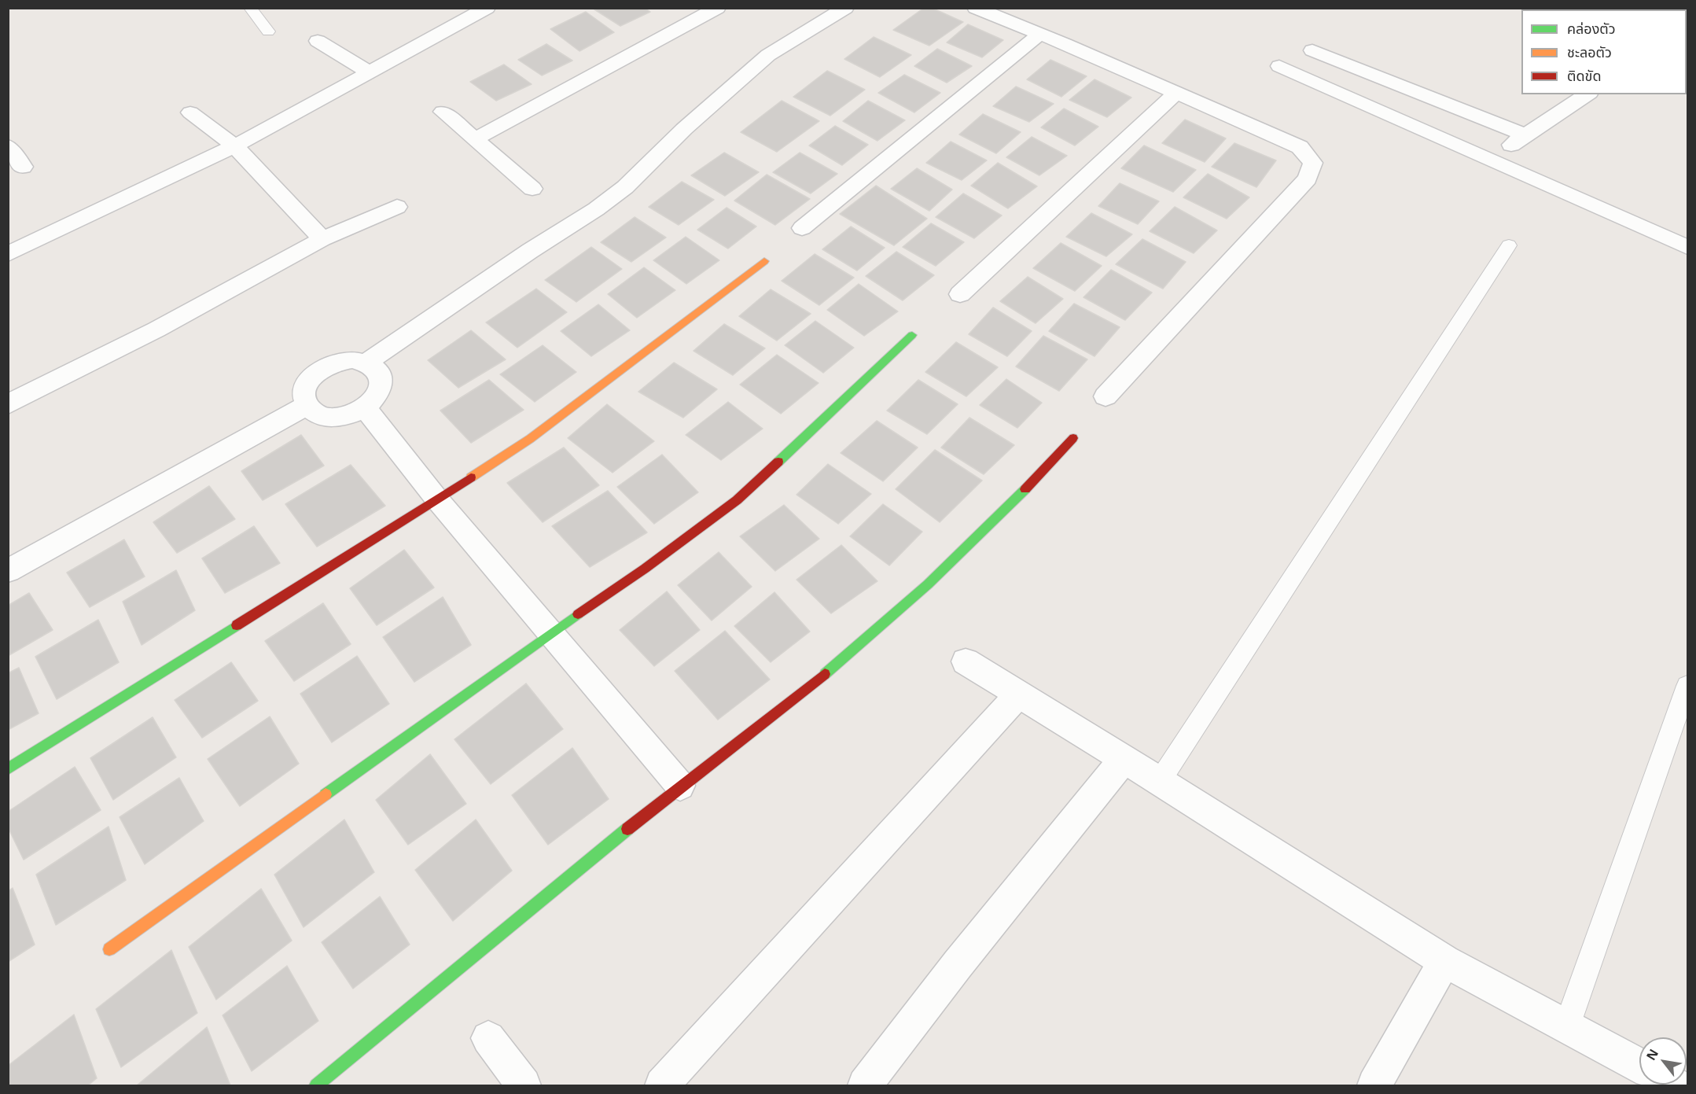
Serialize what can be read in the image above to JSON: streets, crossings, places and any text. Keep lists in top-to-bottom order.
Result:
{
  "legend": ["คล่องตัว", "ชะลอตัว", "ติดขัด"],
  "north": "top left"
}
